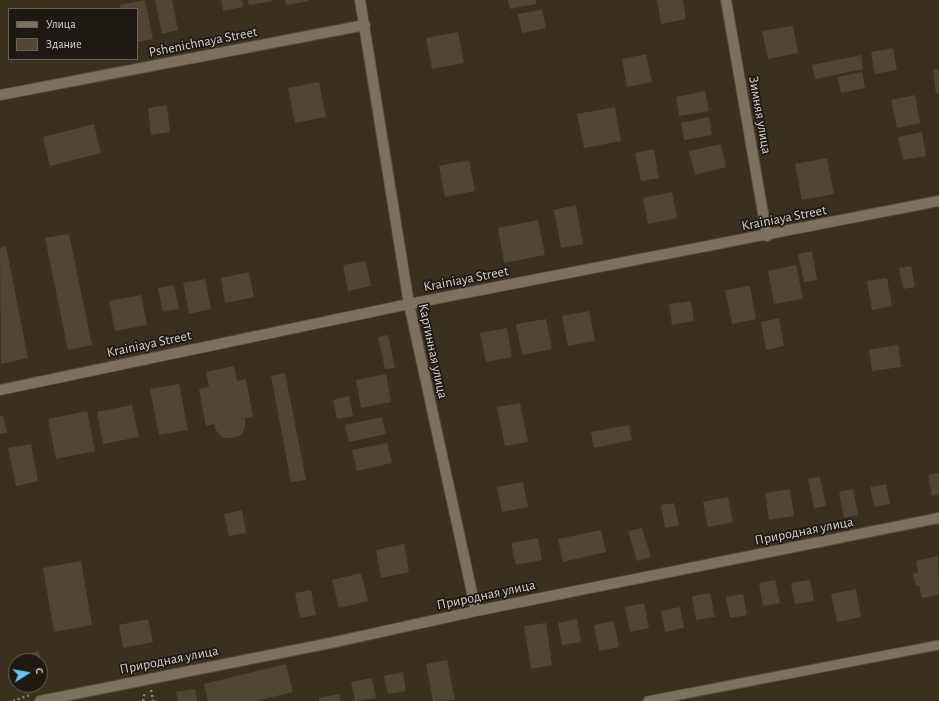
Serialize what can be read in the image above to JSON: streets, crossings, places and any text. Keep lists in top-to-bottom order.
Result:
{
  "streets": {
    "street": [
      "Pshenichnaya Street",
      "Зимняя улица",
      "Krainiaya Street",
      "Картинная улица",
      "Природная улица"
    ]
  },
  "crossings": [
    ["Pshenichnaya Street", "Картинная улица"],
    ["Зимняя улица", "Krainiaya Street"],
    ["Krainiaya Street", "Картинная улица"],
    ["Картинная улица", "Природная улица"]
  ],
  "legend": ["Улица", "Здание"],
  "north": "right"
}
